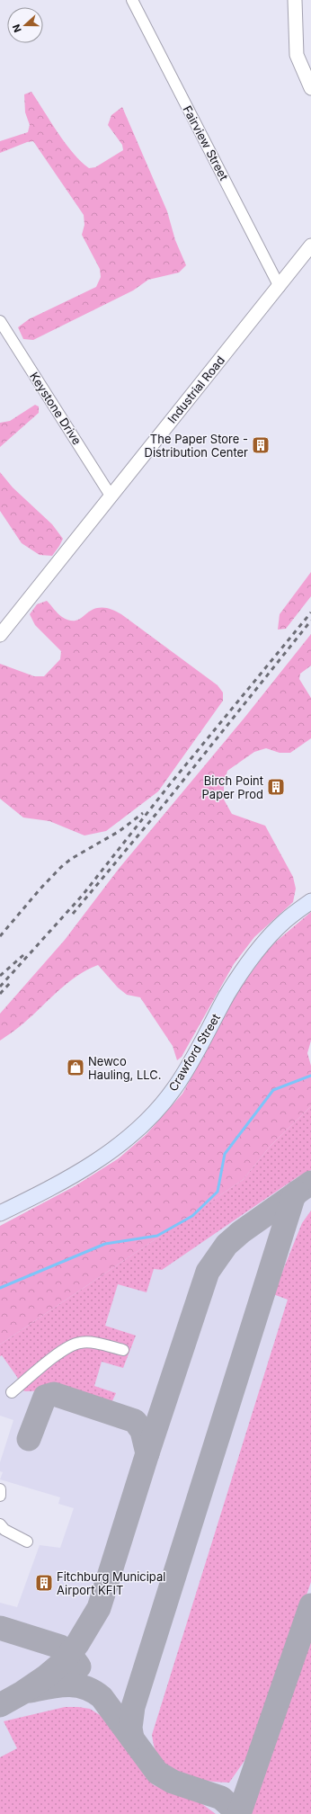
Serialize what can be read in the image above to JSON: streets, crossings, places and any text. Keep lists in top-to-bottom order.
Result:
{
  "streets": {
    "main road": ["Crawford Street"],
    "street": ["Fairview Street", "Industrial Road", "Keystone Drive"]
  },
  "crossings": [
    ["Fairview Street", "Industrial Road"],
    ["Industrial Road", "Keystone Drive"]
  ],
  "places": {
    "building": ["The Paper Store - Distribution Center", "Birch Point Paper Prod", "Fitchburg Municipal Airport KFIT"],
    "shop": ["Newco Hauling, LLC."]
  },
  "north": "left"
}
